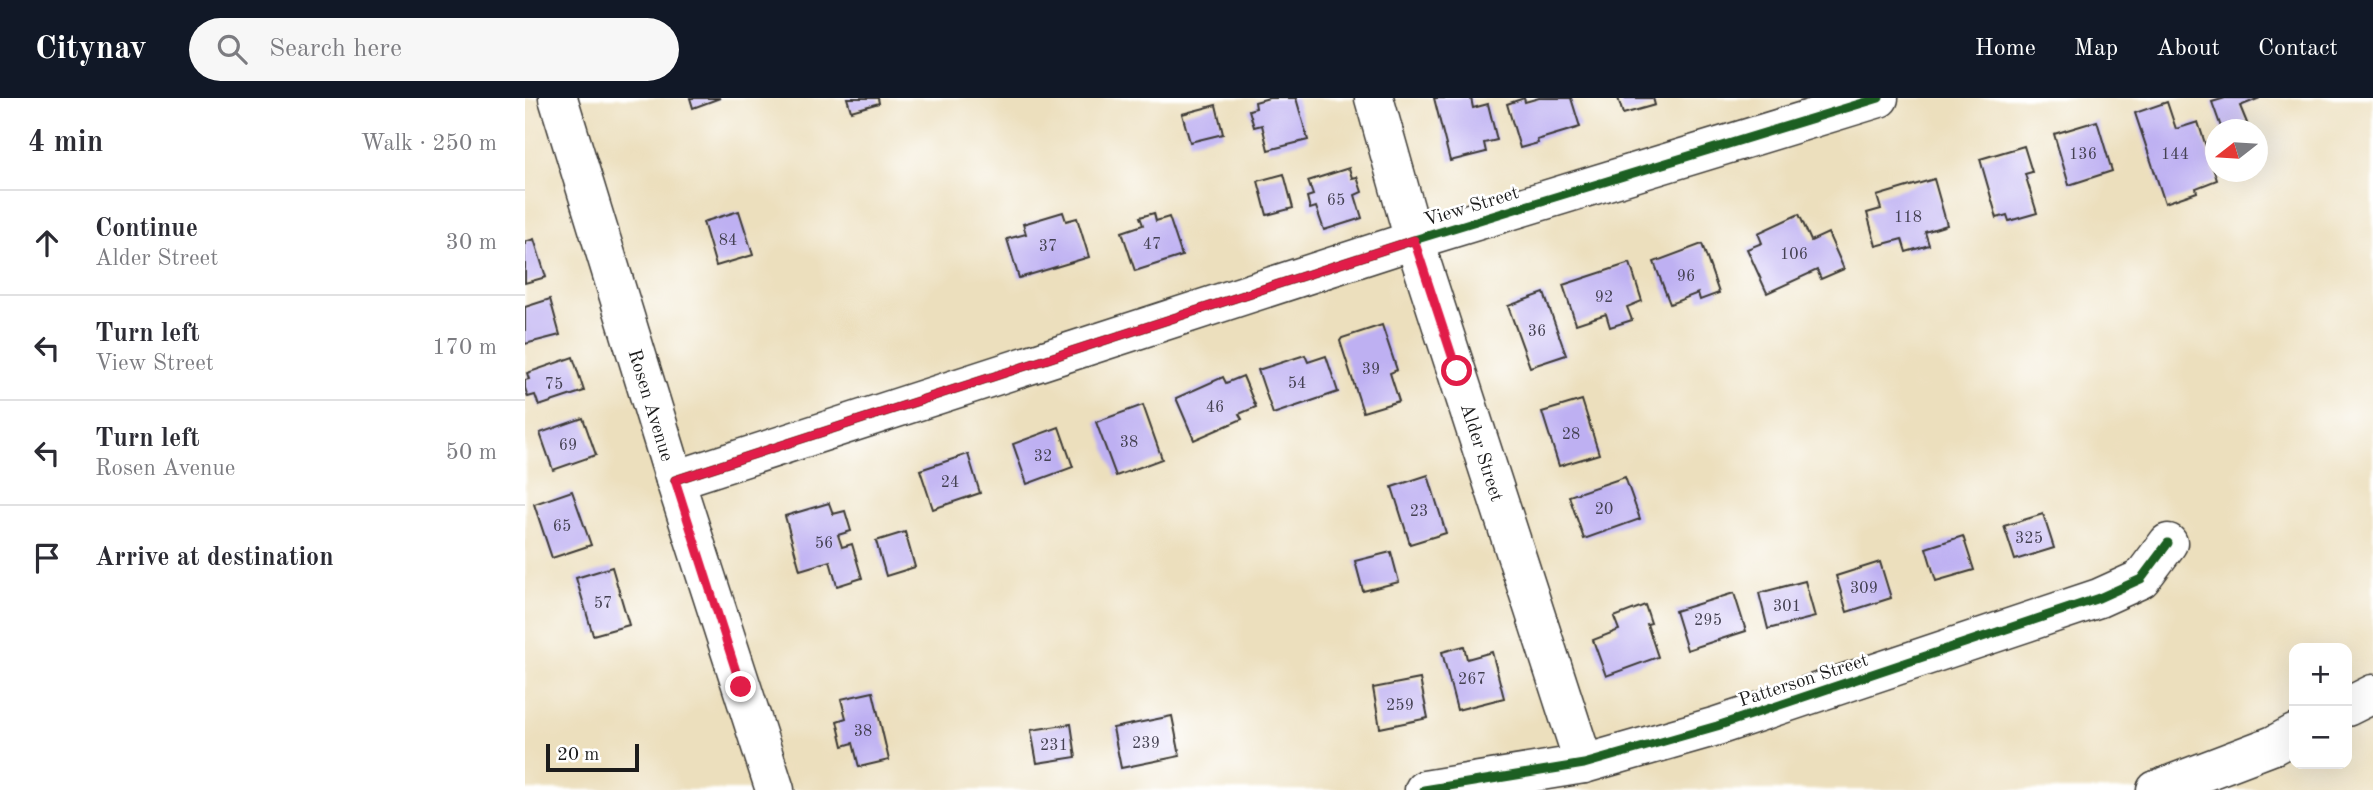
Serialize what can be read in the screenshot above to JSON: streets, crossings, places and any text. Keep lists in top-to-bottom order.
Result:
{
  "streets": {
    "main road": [
      "View Street",
      "Rosen Avenue",
      "Alder Street",
      "Patterson Street"
    ]
  },
  "crossings": [
    ["View Street", "Rosen Avenue"],
    ["View Street", "Alder Street"],
    ["Alder Street", "Patterson Street"]
  ],
  "house_numbers": [
    "136",
    "144",
    "65",
    "118",
    "84",
    "47",
    "37",
    "106",
    "96",
    "92",
    "36",
    "39",
    "54",
    "75",
    "46",
    "28",
    "38",
    "69",
    "32",
    "24",
    "20",
    "23",
    "65",
    "325",
    "56",
    "309",
    "57",
    "301",
    "295",
    "267",
    "259",
    "38",
    "239",
    "231"
  ],
  "scale_bar": "20 m",
  "north": "left",
  "page": {
    "header": "Citynav",
    "search": "Search here",
    "nav": [
      "Home",
      "Map",
      "About",
      "Contact"
    ],
    "heading": ["4 min", "Walk · 250 m"],
    "list": [
      ["Continue", "Alder Street", "30 m"],
      ["Turn left", "View Street", "170 m"],
      ["Turn left", "Rosen Avenue", "50 m"],
      "Arrive at destination"
    ],
    "map_buttons": ["+", "−"],
    "scale": "20 m"
  }
}
